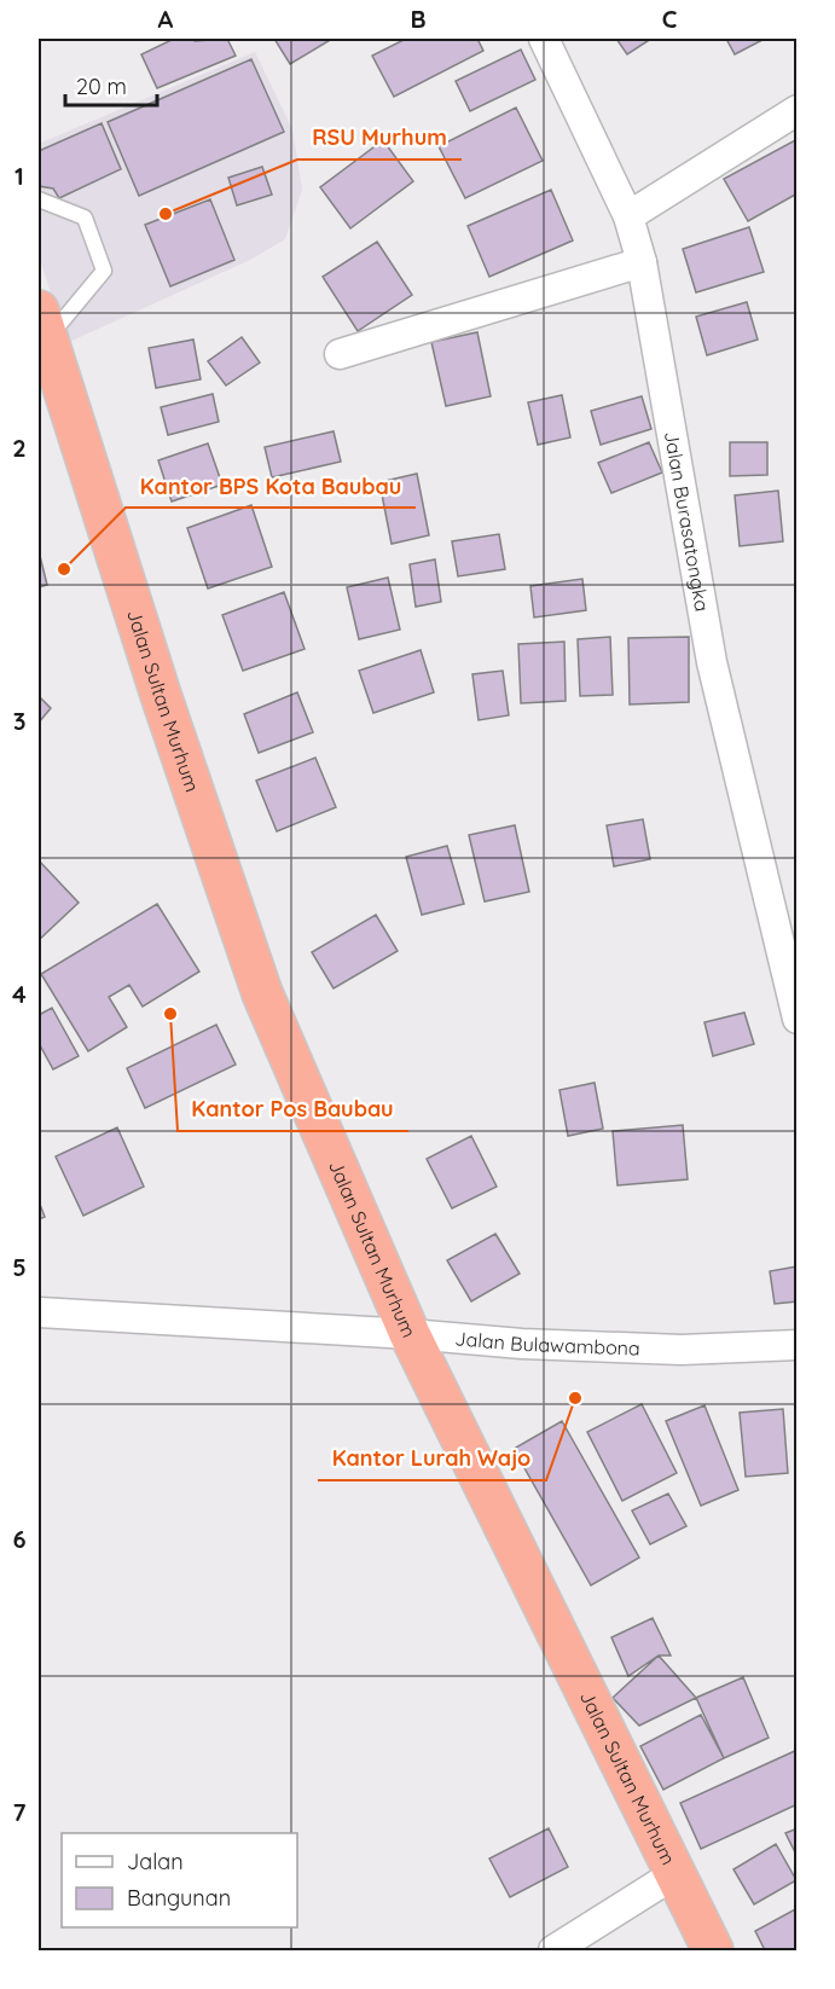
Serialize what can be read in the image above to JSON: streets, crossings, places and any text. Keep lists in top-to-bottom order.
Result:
{
  "streets": {
    "highway": ["Jalan Sultan Murhum"],
    "street": ["Jalan Burasatongka", "Jalan Bulawambona"]
  },
  "crossings": [
    ["Jalan Sultan Murhum", "Jalan Bulawambona"]
  ],
  "places": [
    "RSU Murhum",
    "Kantor BPS Kota Baubau",
    "Kantor Pos Baubau",
    "Kantor Lurah Wajo"
  ],
  "legend": ["Jalan", "Bangunan"],
  "scale_bar": "20 m",
  "grid": {
    "columns": ["A", "B", "C"],
    "rows": [
      "1",
      "2",
      "3",
      "4",
      "5",
      "6",
      "7"
    ]
  }
}
